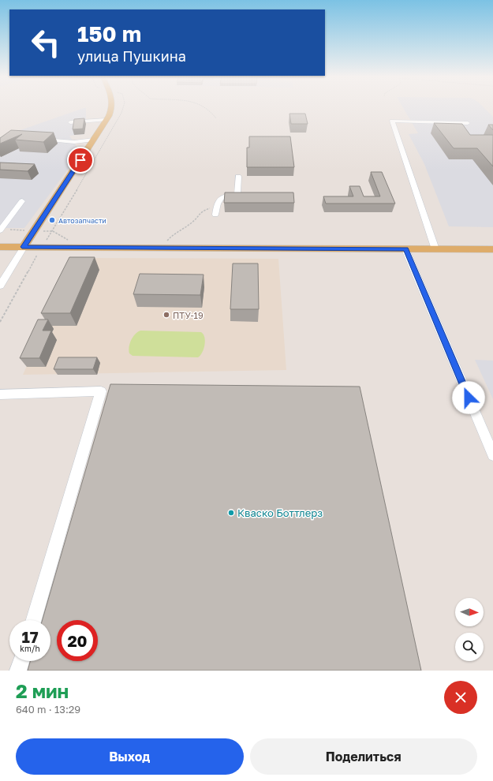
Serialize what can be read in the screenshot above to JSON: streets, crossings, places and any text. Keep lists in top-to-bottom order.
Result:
{
  "places": ["Автозапчасти", "ПТУ-19", "Кваско Боттлерз"],
  "north": "right",
  "page": {
    "turn": ["150 m", "улица Пушкина"],
    "speed": "17 km/h",
    "limit": "20",
    "heading": ["2 мин", "640 m · 13:29"],
    "buttons": ["Выход", "Поделиться"]
  }
}
